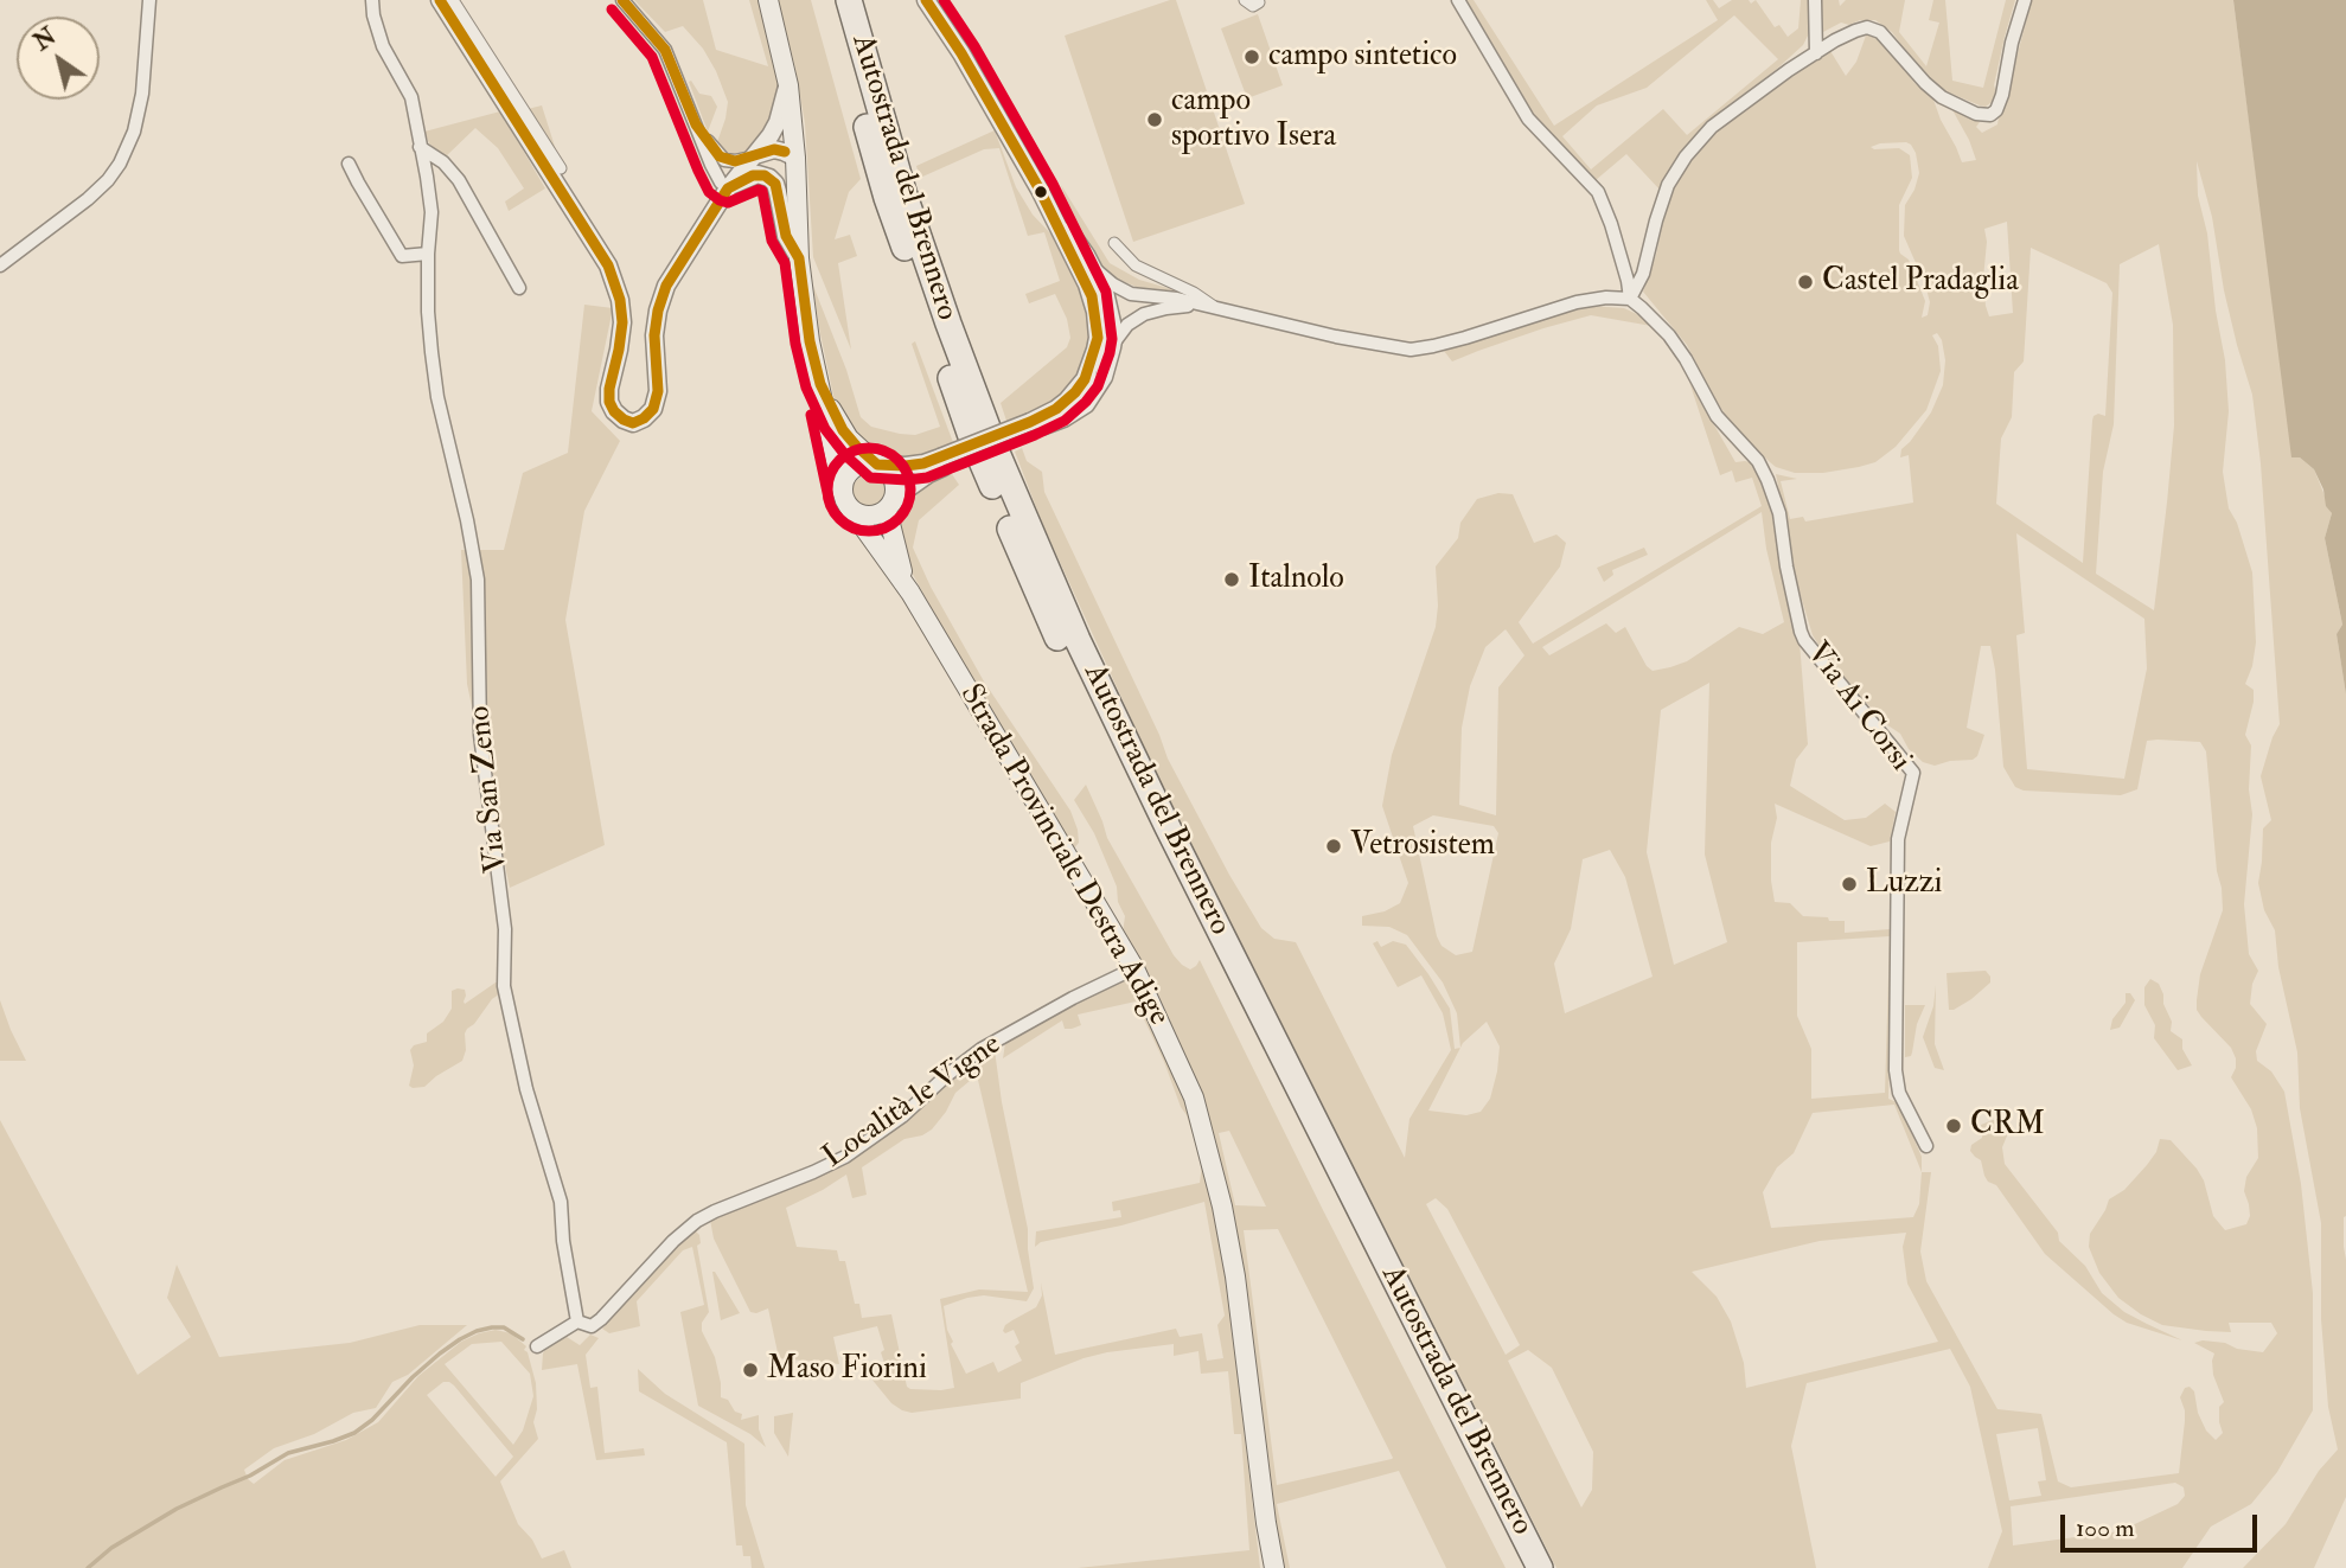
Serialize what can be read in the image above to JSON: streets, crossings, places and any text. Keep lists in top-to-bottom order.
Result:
{
  "streets": {
    "highway": ["Autostrada del Brennero"],
    "main road": ["Strada Provinciale Destra Adige"],
    "street": ["Via Ai Corsi", "Via San Zeno", "Località le Vigne"]
  },
  "crossings": [
    ["Via San Zeno", "Località le Vigne"],
    ["Strada Provinciale Destra Adige", "Località le Vigne"]
  ],
  "places": [
    "campo sintetico",
    "campo sportivo Isera",
    "Castel Pradaglia",
    "Italnolo",
    "Vetrosistem",
    "Luzzi",
    "CRM",
    "Maso Fiorini"
  ],
  "scale_bar": "100 m",
  "north": "top left"
}
